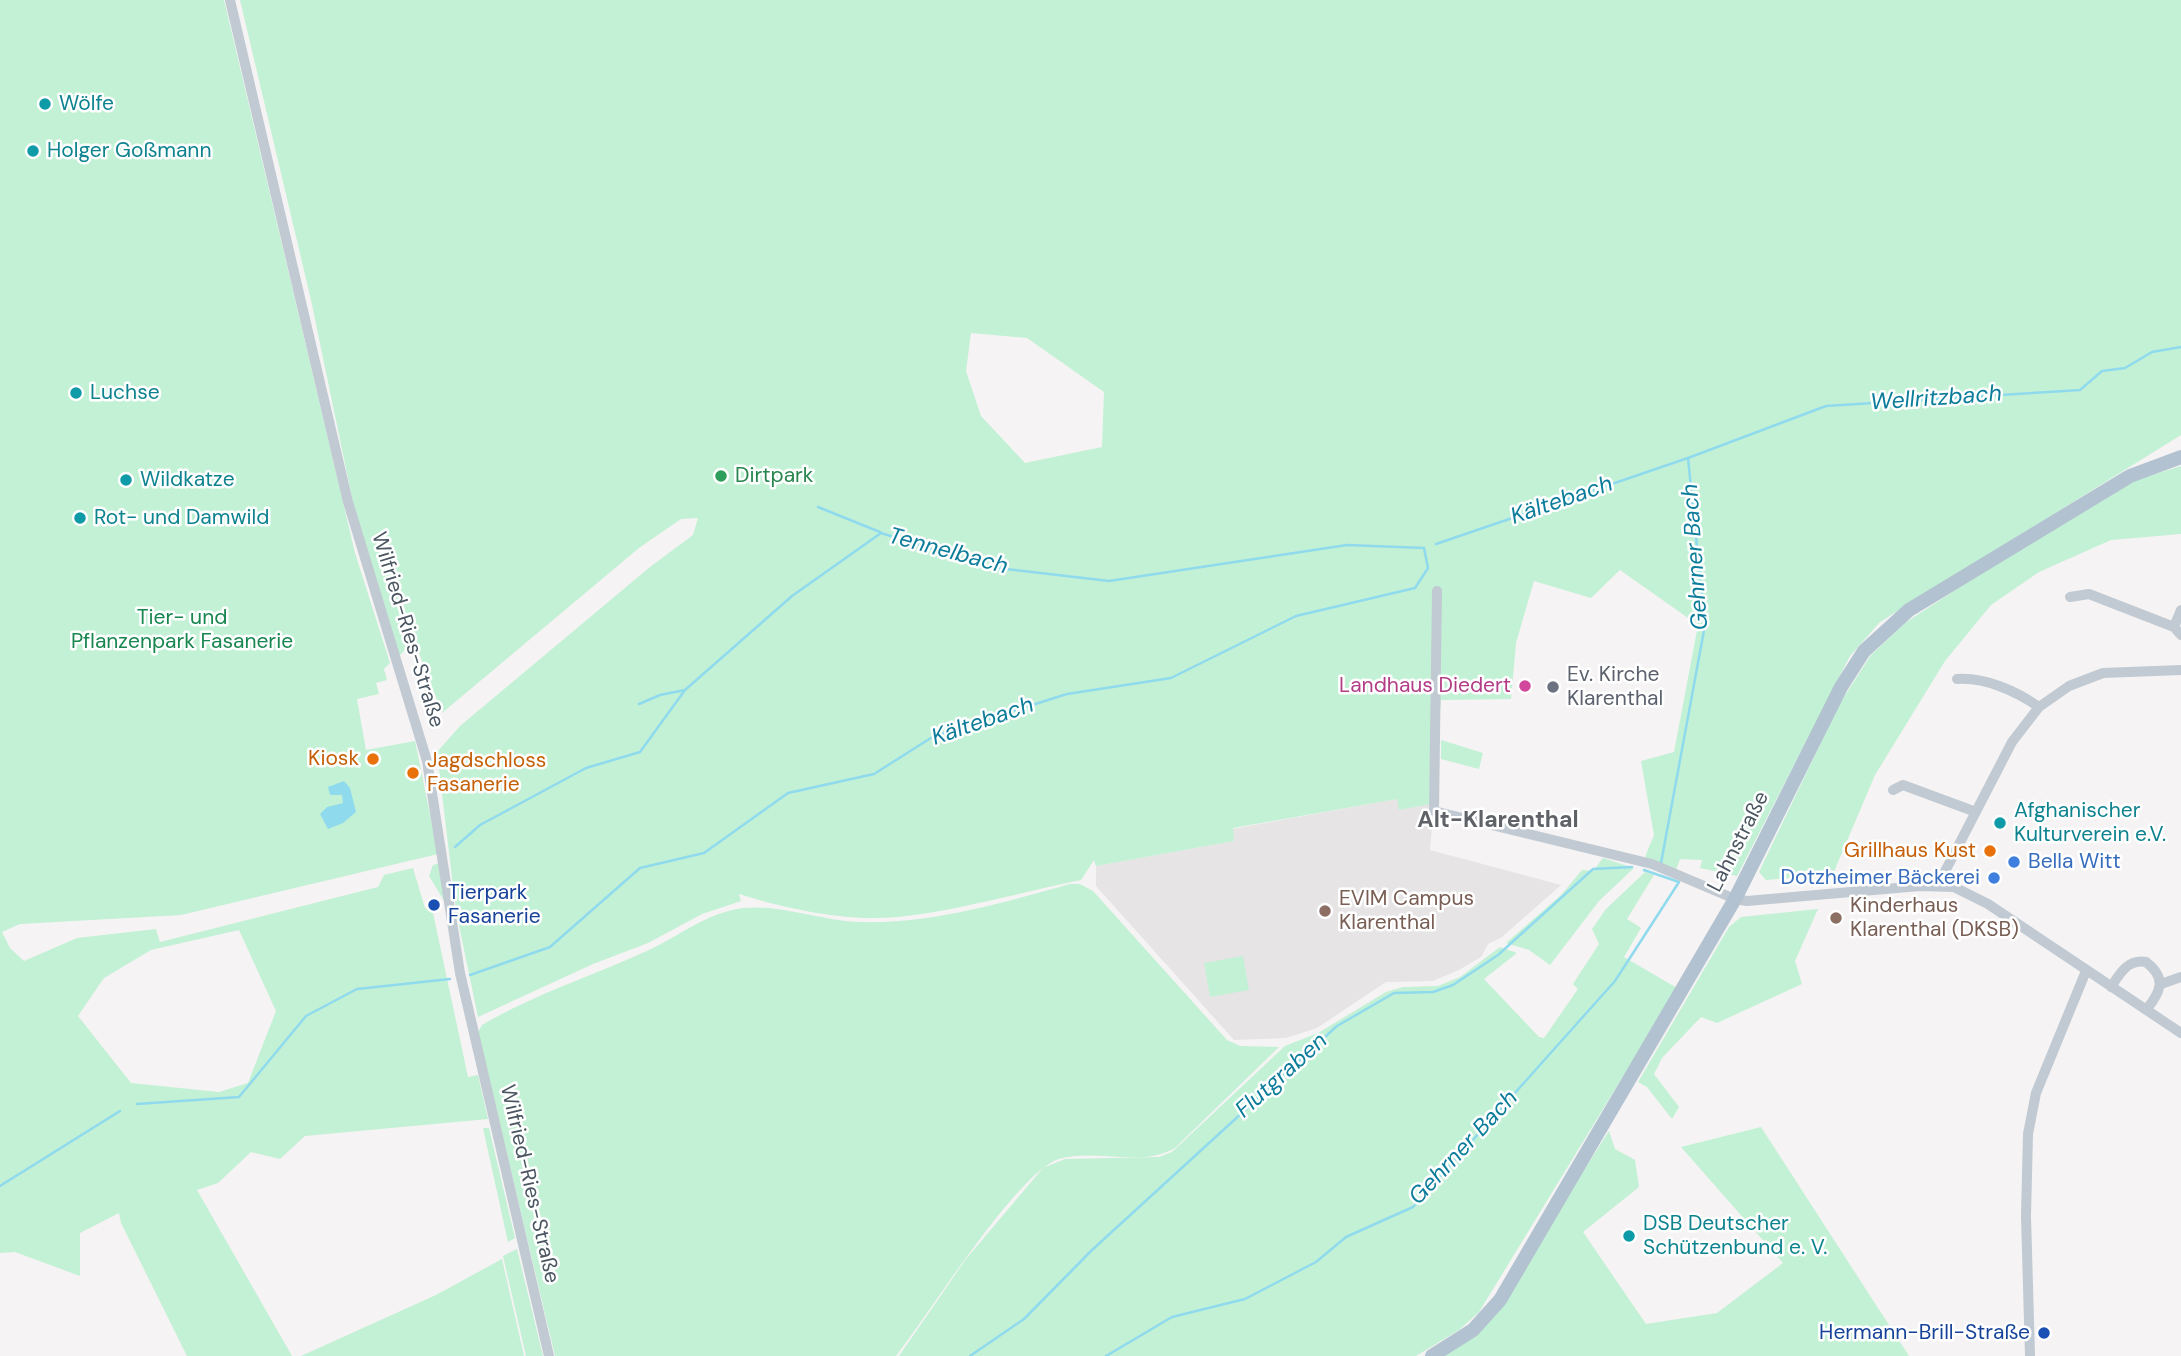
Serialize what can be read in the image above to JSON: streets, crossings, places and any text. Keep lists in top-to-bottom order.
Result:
{
  "streets": {
    "main road": ["Lahnstraße"],
    "street": ["Wilfried-Ries-Straße"]
  },
  "districts": ["Alt-Klarenthal"],
  "water": [
    "Wellritzbach",
    "Kältebach",
    "Tennelbach",
    "Gehrner Bach",
    "Flutgraben"
  ],
  "parks": ["Tier- und Pflanzenpark Fasanerie"],
  "places": [
    "Wölfe",
    "Holger Goßmann",
    "Luchse",
    "Dirtpark",
    "Wildkatze",
    "Rot- und Damwild",
    "Landhaus Diedert",
    "Ev. Kirche Klarenthal",
    "Kiosk",
    "Jagdschloss Fasanerie",
    "Afghanischer Kulturverein e.V.",
    "Grillhaus Kust",
    "Bella Witt",
    "Dotzheimer Bäckerei",
    "Tierpark Fasanerie",
    "EVIM Campus Klarenthal",
    "Kinderhaus Klarenthal (DKSB)",
    "DSB Deutscher Schützenbund e. V.",
    "Hermann-Brill-Straße"
  ]
}
